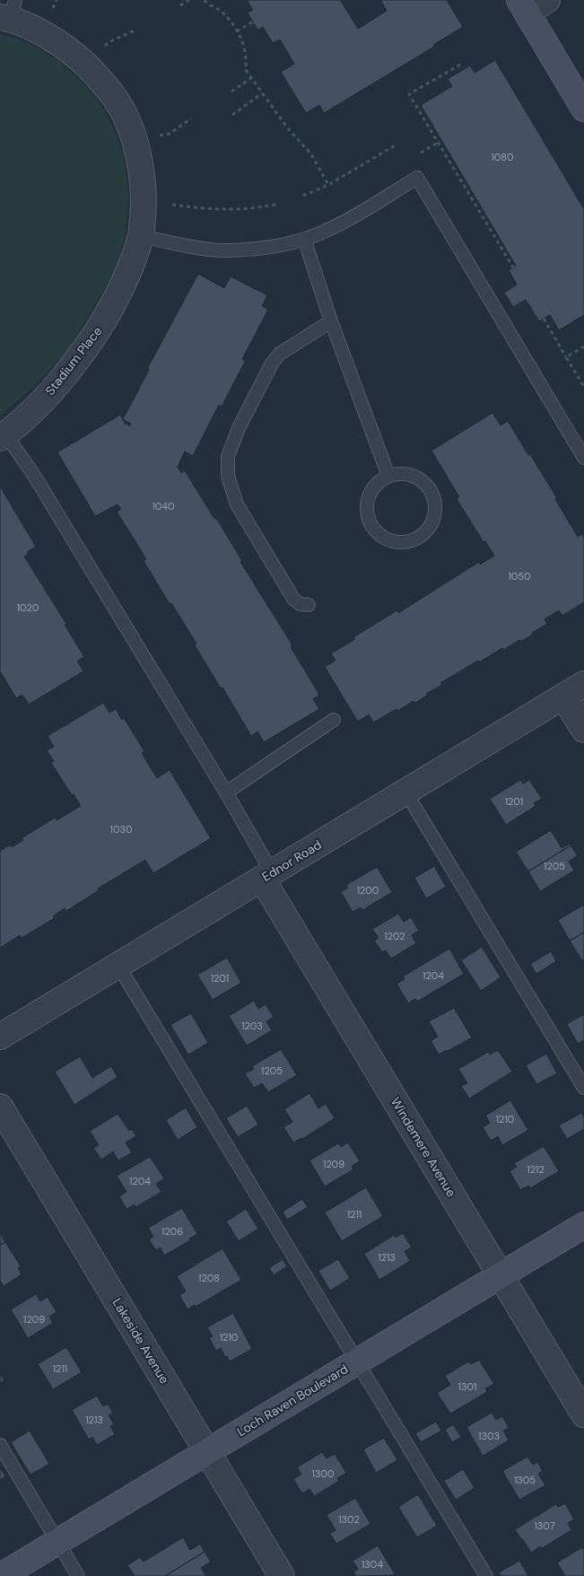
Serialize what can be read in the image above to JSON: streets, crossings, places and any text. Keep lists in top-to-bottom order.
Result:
{
  "streets": {
    "main road": ["Loch Raven Boulevard"],
    "street": [
      "Stadium Place",
      "Ednor Road",
      "Windemere Avenue",
      "Lakeside Avenue"
    ]
  },
  "crossings": [
    ["Ednor Road", "Windemere Avenue"],
    ["Windemere Avenue", "Loch Raven Boulevard"],
    ["Lakeside Avenue", "Loch Raven Boulevard"]
  ],
  "house_numbers": [
    "1080",
    "1040",
    "1050",
    "1020",
    "1201",
    "1030",
    "1205",
    "1200",
    "1202",
    "1204",
    "1201",
    "1203",
    "1205",
    "1210",
    "1209",
    "1212",
    "1204",
    "1211",
    "1206",
    "1213",
    "1208",
    "1209",
    "1210",
    "1211",
    "1301",
    "1213",
    "1303",
    "1300",
    "1305",
    "1302",
    "1307",
    "1304"
  ]
}
